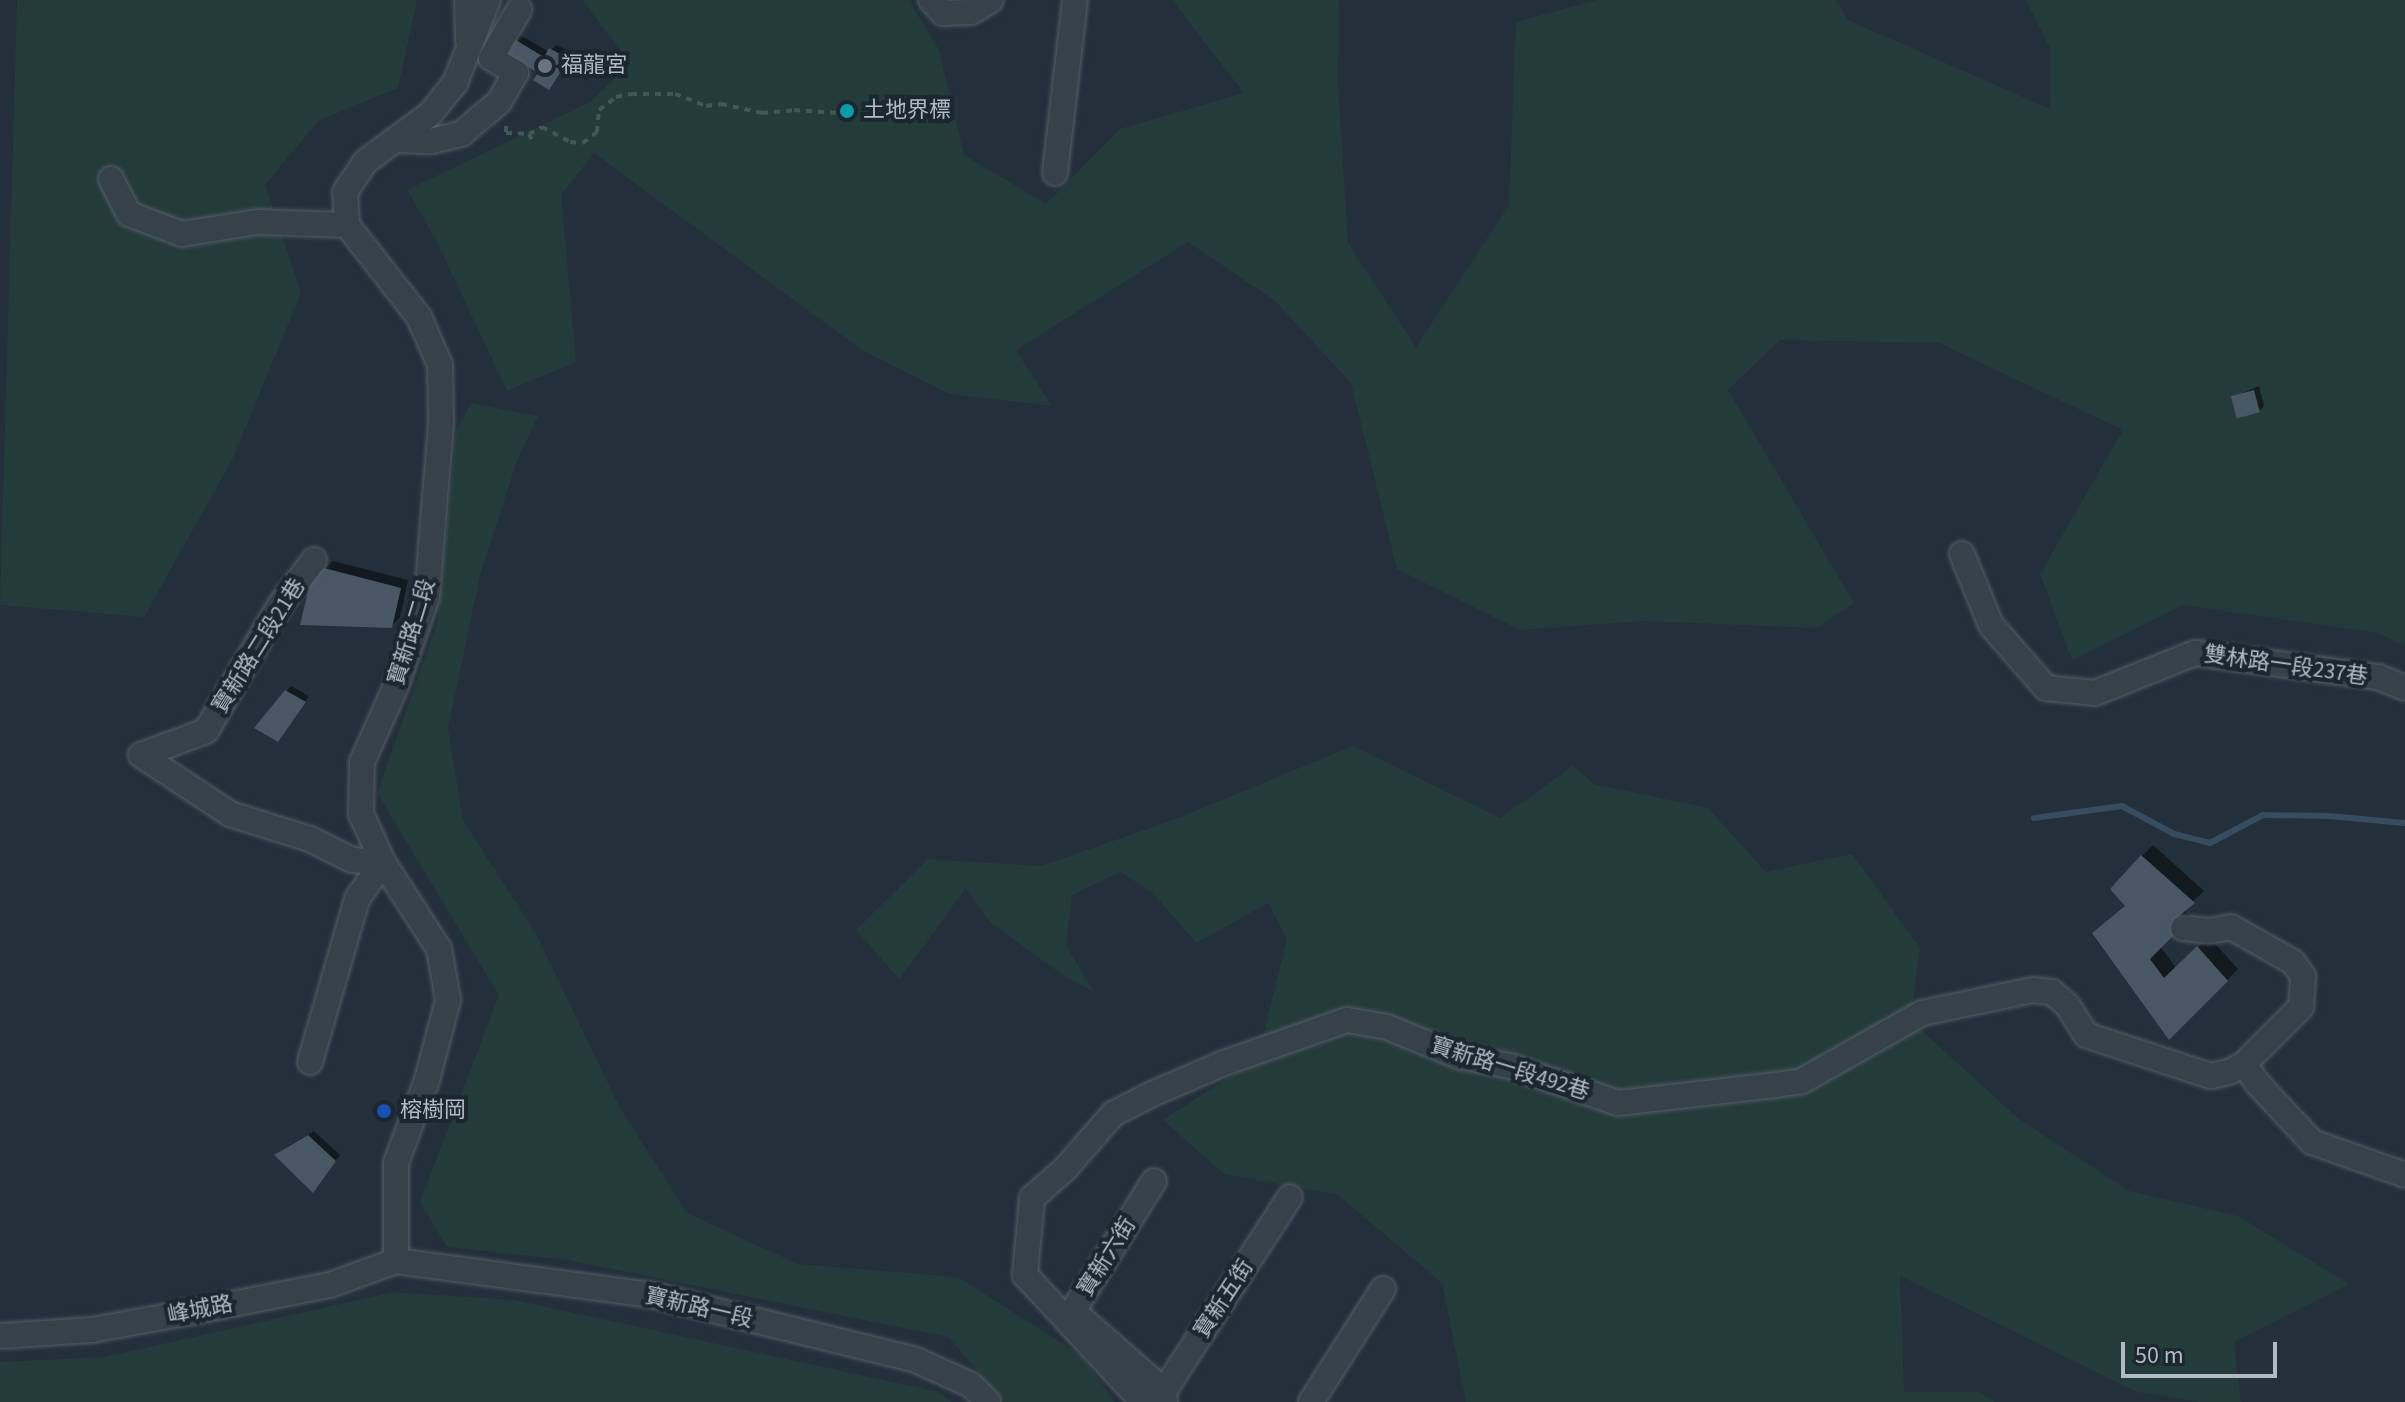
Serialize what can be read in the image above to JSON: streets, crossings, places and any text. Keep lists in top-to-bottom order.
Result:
{
  "streets": {
    "street": [
      "寶新路二段",
      "寶新路二段21巷",
      "雙林路一段237巷",
      "寶新路一段492巷",
      "寶新六街",
      "寶新五街",
      "寶新路一段",
      "峰城路"
    ]
  },
  "crossings": [
    ["寶新路二段", "寶新路二段21巷"],
    ["寶新路二段", "寶新路一段"],
    ["寶新路二段", "峰城路"],
    ["寶新路一段492巷", "寶新六街"],
    ["寶新路一段492巷", "寶新五街"],
    ["寶新六街", "寶新五街"],
    ["寶新路一段", "峰城路"]
  ],
  "places": ["福龍宮", "土地界標", "榕樹岡"],
  "scale_bar": "50 m"
}
